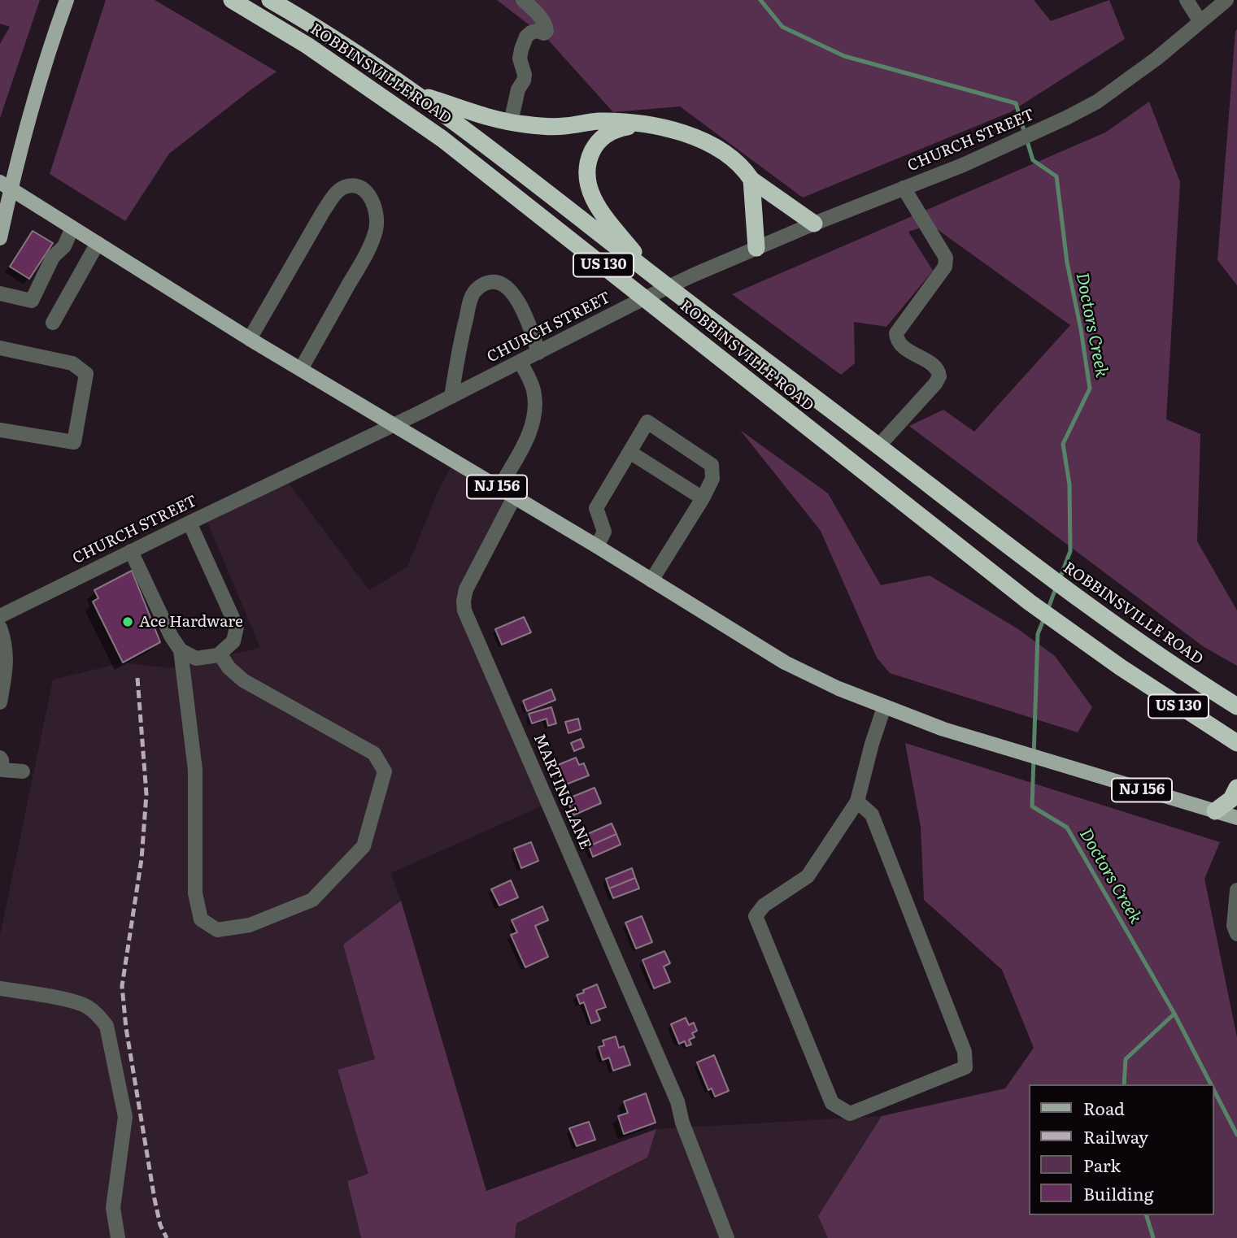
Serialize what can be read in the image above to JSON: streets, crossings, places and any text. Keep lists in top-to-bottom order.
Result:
{
  "streets": {
    "highway": ["ROBBINSVILLE ROAD", "US 130"],
    "main road": ["NJ 156"],
    "street": ["CHURCH STREET", "MARTINS LANE"]
  },
  "crossings": [
    ["CHURCH STREET", "NJ 156"],
    ["NJ 156", "MARTINS LANE"]
  ],
  "water": ["Doctors Creek"],
  "places": ["Ace Hardware"],
  "legend": [
    "Road",
    "Railway",
    "Park",
    "Building"
  ]
}
